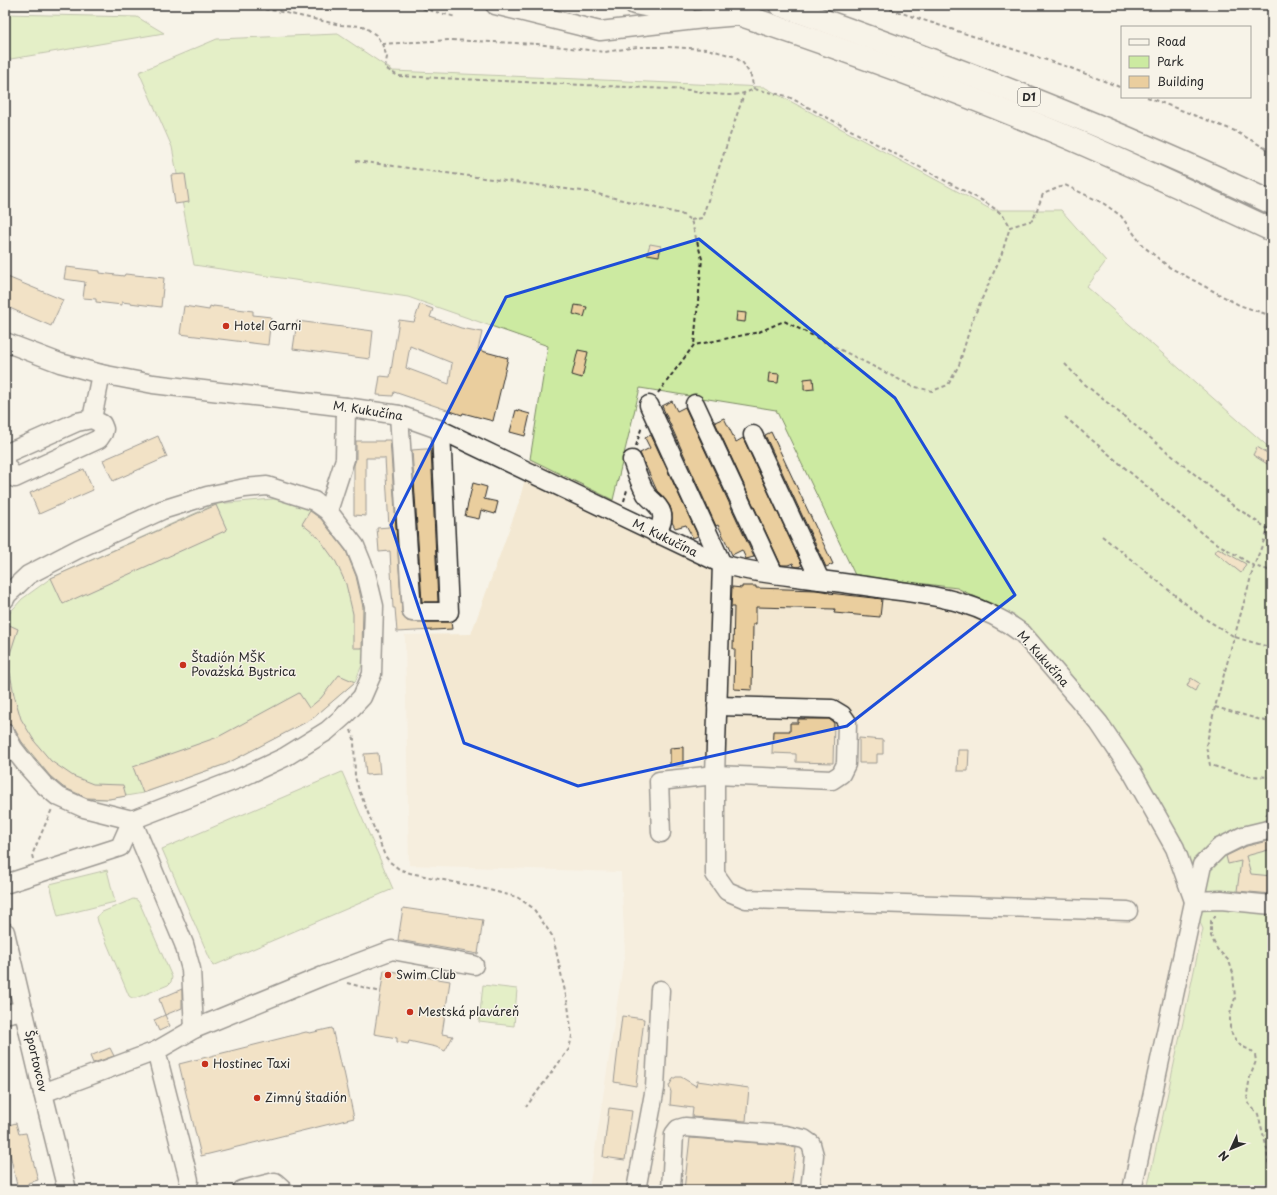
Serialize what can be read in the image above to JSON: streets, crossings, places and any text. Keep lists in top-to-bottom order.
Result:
{
  "streets": {
    "highway": ["D1"],
    "street": ["M. Kukučína", "Športovcov"]
  },
  "places": [
    "Hotel Garni",
    "Štadión MŠK Považská Bystrica",
    "Swim Club",
    "Mestská plaváreň",
    "Hostinec Taxi",
    "Zimný štadión"
  ],
  "legend": ["Road", "Park", "Building"],
  "north": "bottom left"
}
